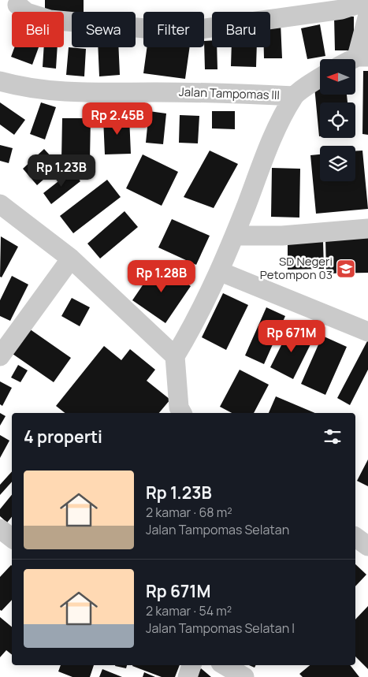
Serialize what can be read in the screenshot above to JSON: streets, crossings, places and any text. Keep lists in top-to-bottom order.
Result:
{
  "streets": {
    "street": ["Jalan Tampomas III"]
  },
  "places": {
    "school or university": ["SD Negeri Petompon 03"]
  },
  "north": "left",
  "page": {
    "chip": [
      "Beli",
      "Sewa",
      "Filter",
      "Baru"
    ],
    "price": [
      "Rp 2.45B",
      "Rp 1.23B",
      "Rp 1.28B",
      "Rp 671M"
    ],
    "heading": "4 properti",
    "list": [
      {
        "name": "Rp 1.23B",
        "note": "2 kamar · 68 m² · Jalan Tampomas Selatan"
      },
      {
        "name": "Rp 671M",
        "note": "2 kamar · 54 m² · Jalan Tampomas Selatan I"
      }
    ]
  }
}
